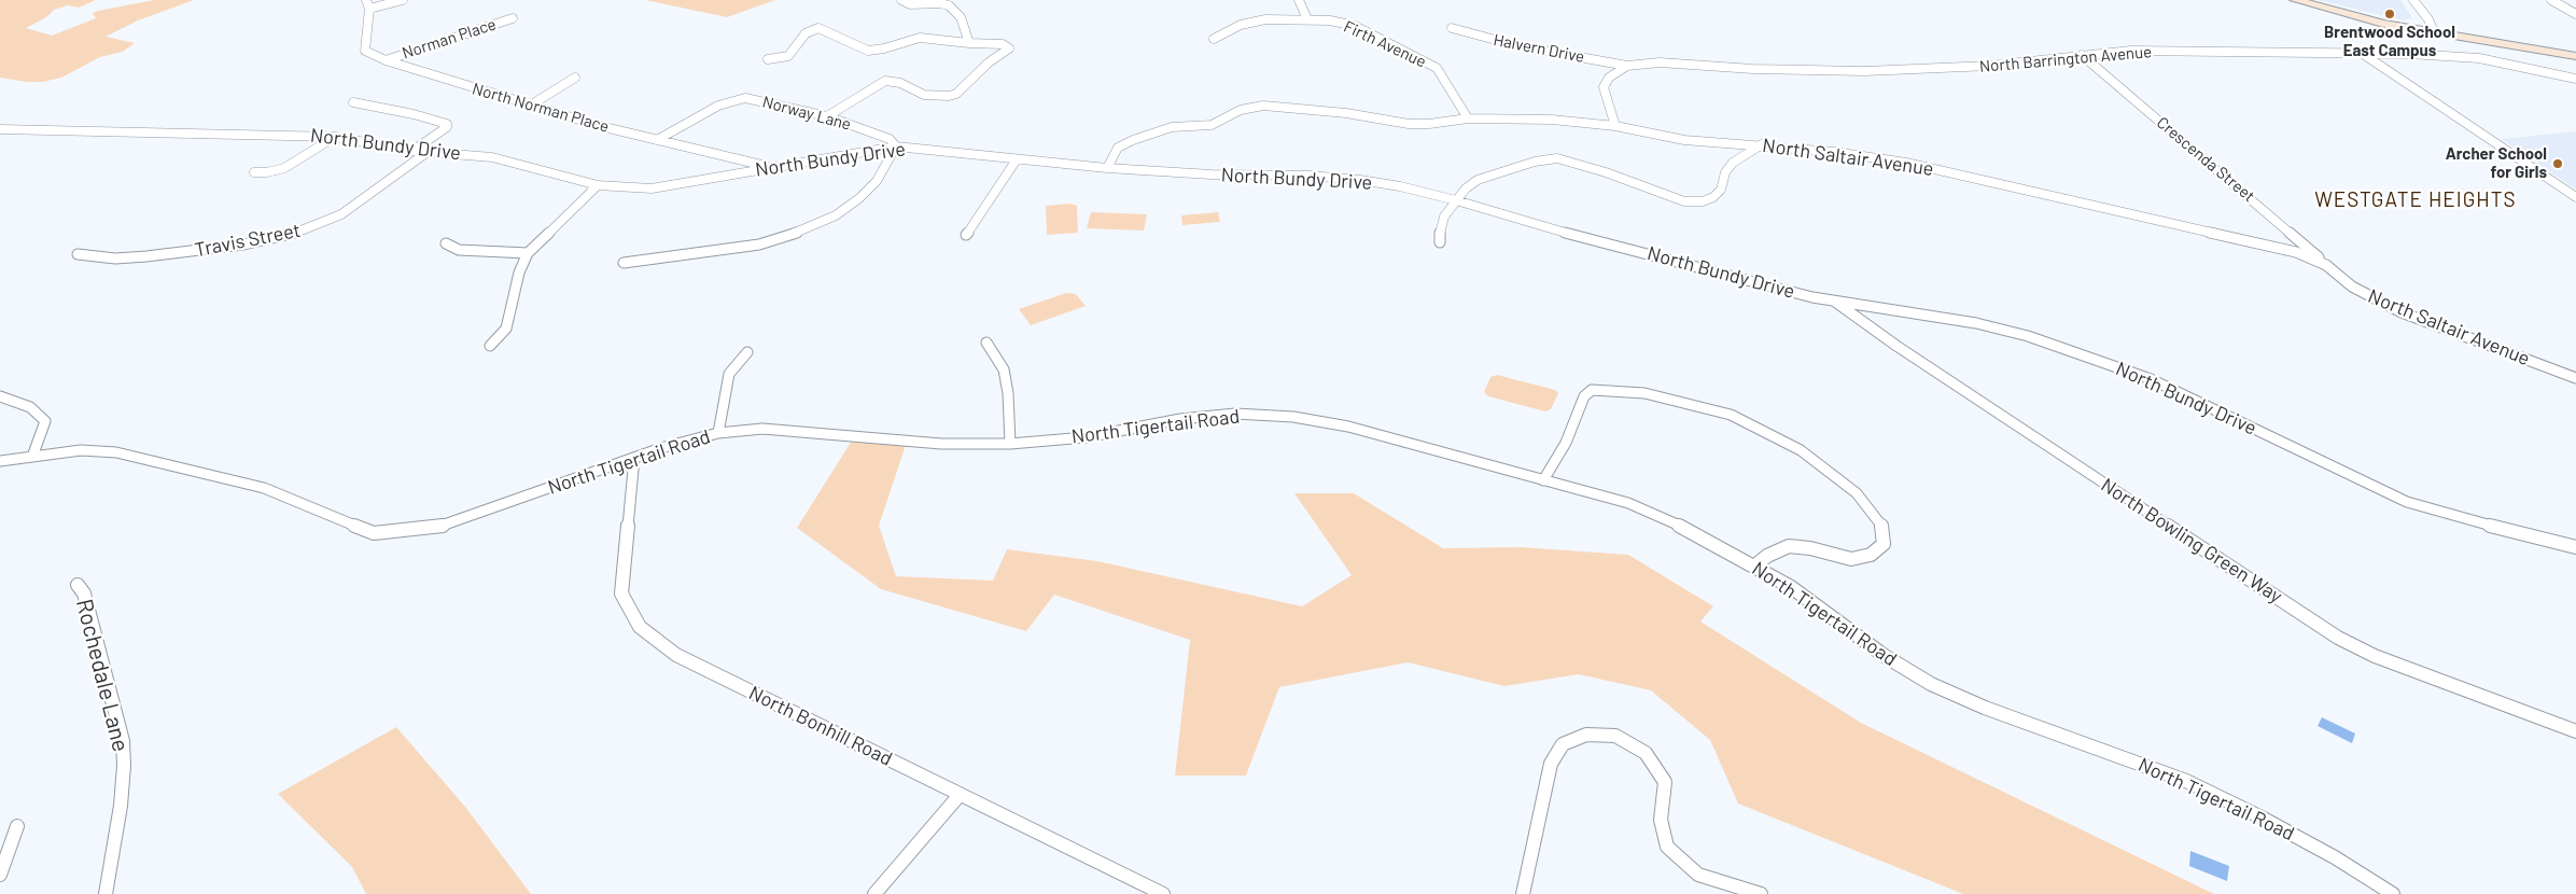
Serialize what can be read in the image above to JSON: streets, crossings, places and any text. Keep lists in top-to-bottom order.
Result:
{
  "streets": {
    "street": [
      "Norman Place",
      "Firth Avenue",
      "Halvern Drive",
      "North Barrington Avenue",
      "North Norman Place",
      "Norway Lane",
      "North Bundy Drive",
      "North Saltair Avenue",
      "Crescenda Street",
      "Travis Street",
      "North Tigertail Road",
      "North Bowling Green Way",
      "Rochedale Lane",
      "North Bonhill Road"
    ]
  },
  "crossings": [
    ["Norman Place", "North Norman Place"],
    ["Firth Avenue", "North Saltair Avenue"],
    ["Halvern Drive", "North Barrington Avenue"],
    ["North Barrington Avenue", "Crescenda Street"],
    ["North Norman Place", "Norway Lane"],
    ["North Norman Place", "North Bundy Drive"],
    ["Norway Lane", "North Bundy Drive"],
    ["North Bundy Drive", "North Saltair Avenue"],
    ["North Bundy Drive", "Travis Street"],
    ["North Bundy Drive", "North Bowling Green Way"],
    ["North Saltair Avenue", "Crescenda Street"],
    ["North Tigertail Road", "North Bonhill Road"]
  ],
  "districts": ["WESTGATE HEIGHTS"],
  "places": ["Brentwood School East Campus", "Archer School for Girls"]
}
